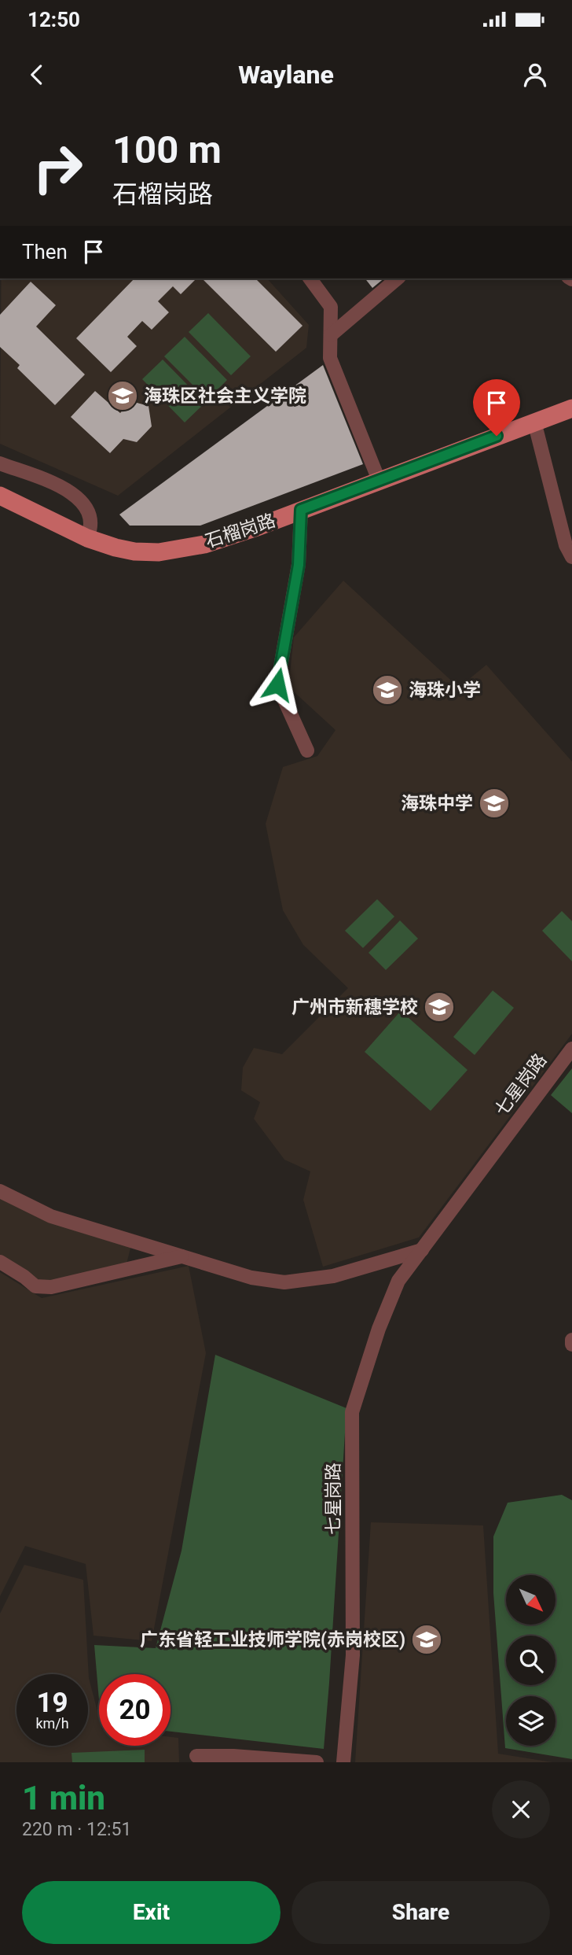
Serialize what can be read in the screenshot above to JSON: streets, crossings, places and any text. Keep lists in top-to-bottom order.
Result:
{
  "streets": {
    "main road": ["石榴岗路"],
    "street": ["七星岗路"]
  },
  "places": {
    "school or university": [
      "海珠区社会主义学院",
      "海珠小学",
      "海珠中学",
      "广州市新穗学校",
      "广东省轻工业技师学院(赤岗校区)"
    ]
  },
  "north": "bottom right",
  "page": {
    "status": "12:50",
    "header": "Waylane",
    "turn": ["100 m", "石榴岗路"],
    "then": "Then",
    "speed": "19 km/h",
    "limit": "20",
    "heading": ["1 min", "220 m · 12:51"],
    "buttons": ["Exit", "Share"]
  }
}
